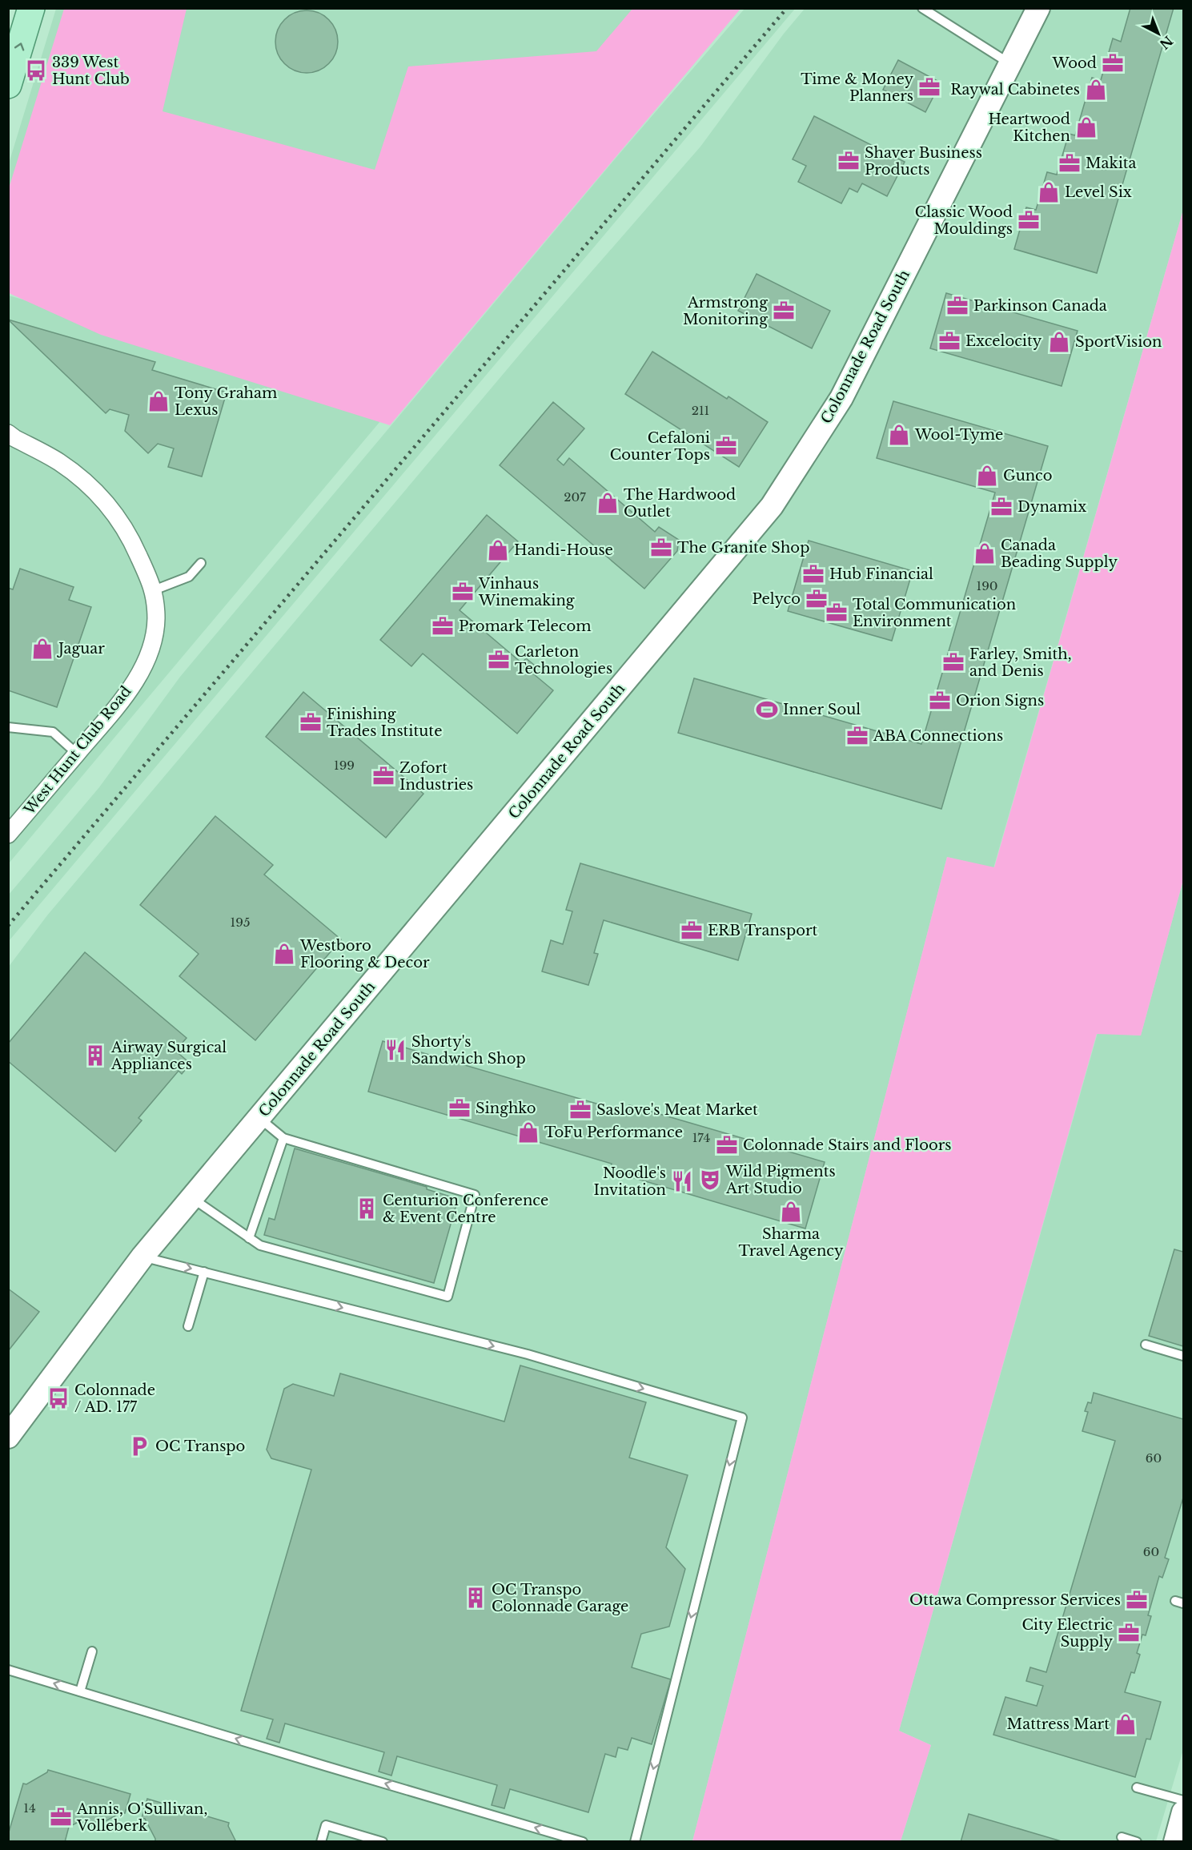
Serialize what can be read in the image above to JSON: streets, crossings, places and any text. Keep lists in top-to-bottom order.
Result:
{
  "streets": {
    "street": ["Colonnade Road South", "West Hunt Club Road"]
  },
  "places": {
    "office": [
      "Wood",
      "Time & Money Planners",
      "Shaver Business Products",
      "Makita",
      "Classic Wood Mouldings",
      "Parkinson Canada",
      "Armstrong Monitoring",
      "Excelocity",
      "Cefaloni Counter Tops",
      "Dynamix",
      "The Granite Shop",
      "Hub Financial",
      "Vinhaus Winemaking",
      "Pelyco",
      "Total Communication Environment",
      "Promark Telecom",
      "Carleton Technologies",
      "Farley, Smith, and Denis",
      "Orion Signs",
      "Finishing Trades Institute",
      "ABA Connections",
      "Zofort Industries",
      "ERB Transport",
      "Singhko",
      "Saslove's Meat Market",
      "Colonnade Stairs and Floors",
      "Ottawa Compressor Services",
      "City Electric Supply",
      "Annis, O'Sullivan, Volleberk"
    ],
    "bus stop": ["339 West Hunt Club", "Colonnade / AD. 177"],
    "shop": [
      "Raywal Cabinetes",
      "Heartwood Kitchen",
      "Level Six",
      "SportVision",
      "Tony Graham Lexus",
      "Wool-Tyme",
      "Gunco",
      "The Hardwood Outlet",
      "Handi-House",
      "Canada Beading Supply",
      "Jaguar",
      "Westboro Flooring & Decor",
      "ToFu Performance",
      "Sharma Travel Agency",
      "Mattress Mart"
    ],
    "sports": ["Inner Soul"],
    "restaurant": ["Shorty's Sandwich Shop", "Noodle's Invitation"],
    "building": ["Airway Surgical Appliances", "Centurion Conference & Event Centre", "OC Transpo Colonnade Garage"],
    "theatre": ["Wild Pigments Art Studio"],
    "parking": ["OC Transpo"]
  },
  "house_numbers": [
    "211",
    "207",
    "190",
    "199",
    "195",
    "174",
    "60",
    "60",
    "14"
  ],
  "north": "bottom right"
}
